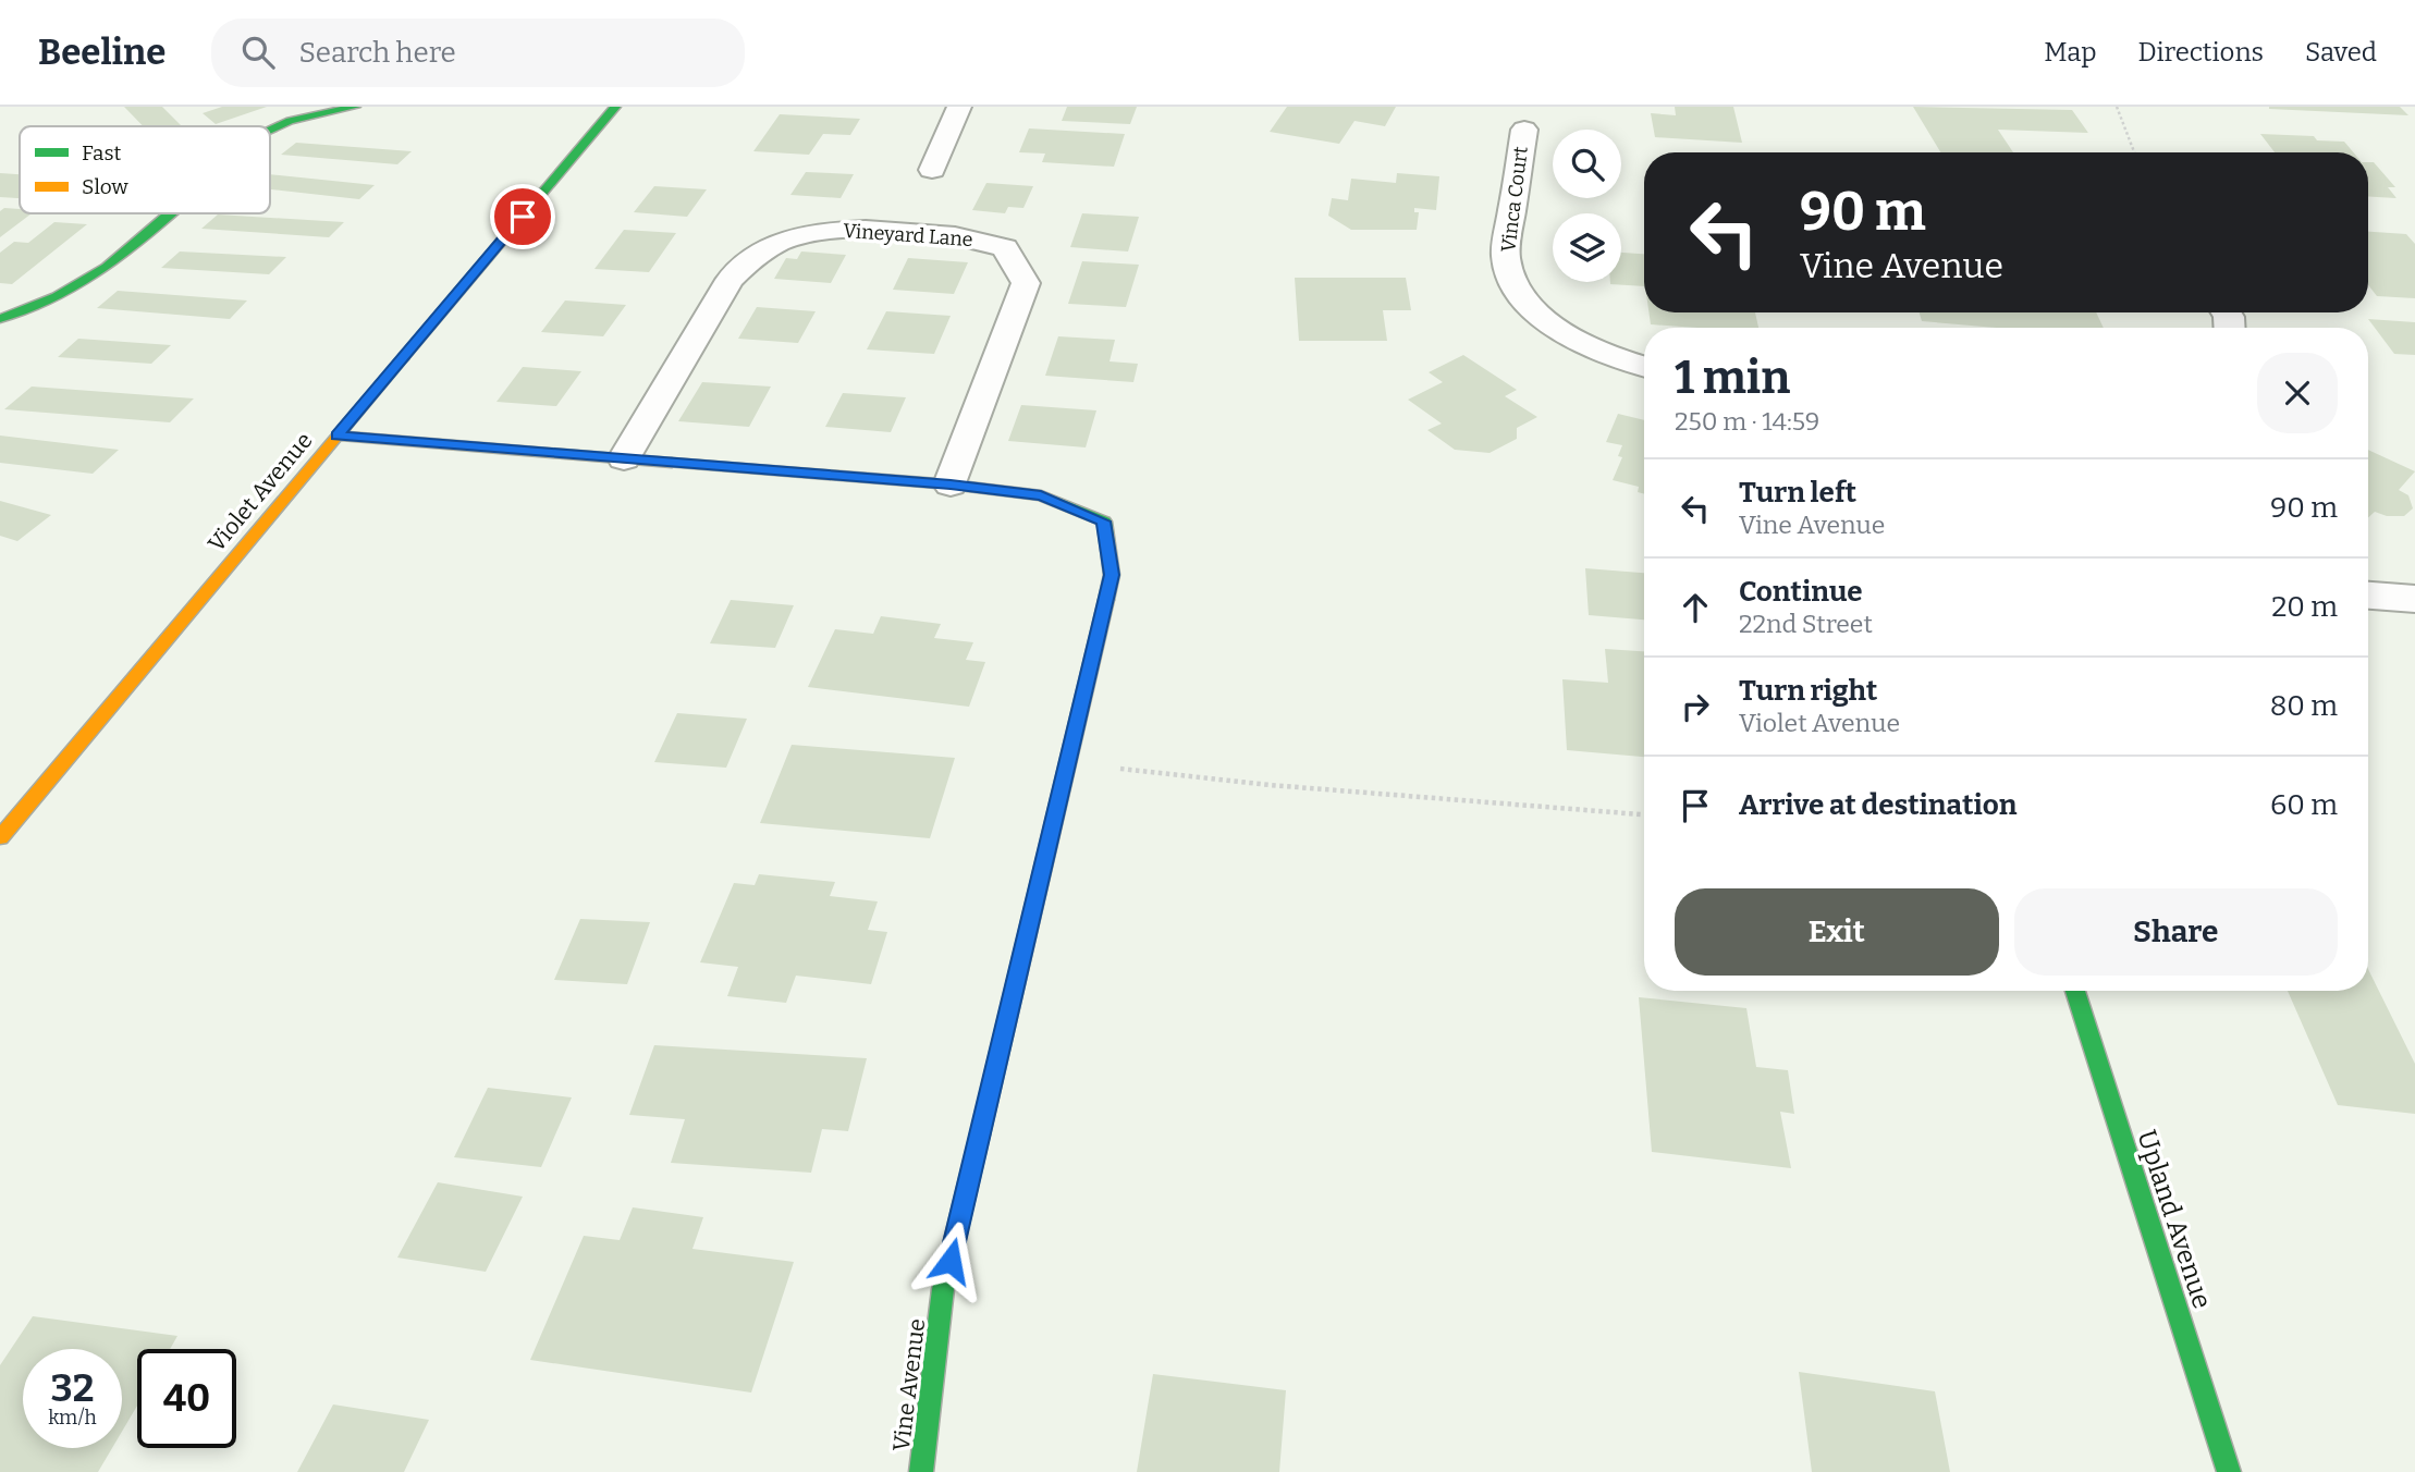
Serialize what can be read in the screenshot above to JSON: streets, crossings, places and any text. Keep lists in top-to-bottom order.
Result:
{
  "streets": {
    "street": [
      "Vinca Court",
      "Vineyard Lane",
      "Violet Avenue",
      "Upland Avenue",
      "Vine Avenue"
    ]
  },
  "crossings": [
    ["Vineyard Lane", "Vine Avenue"]
  ],
  "legend": ["Fast", "Slow"],
  "page": {
    "header": "Beeline",
    "search": "Search here",
    "nav": ["Map", "Directions", "Saved"],
    "turn": ["90 m", "Vine Avenue"],
    "heading": ["1 min", "250 m · 14:59"],
    "list": [
      {
        "name": "Turn left",
        "note": "Vine Avenue",
        "value": "90 m"
      },
      {
        "name": "Continue",
        "note": "22nd Street",
        "value": "20 m"
      },
      {
        "name": "Turn right",
        "note": "Violet Avenue",
        "value": "80 m"
      },
      {
        "name": "Arrive at destination",
        "value": "60 m"
      }
    ],
    "buttons": ["Exit", "Share"],
    "speed": "32 km/h",
    "limit": "40"
  }
}
